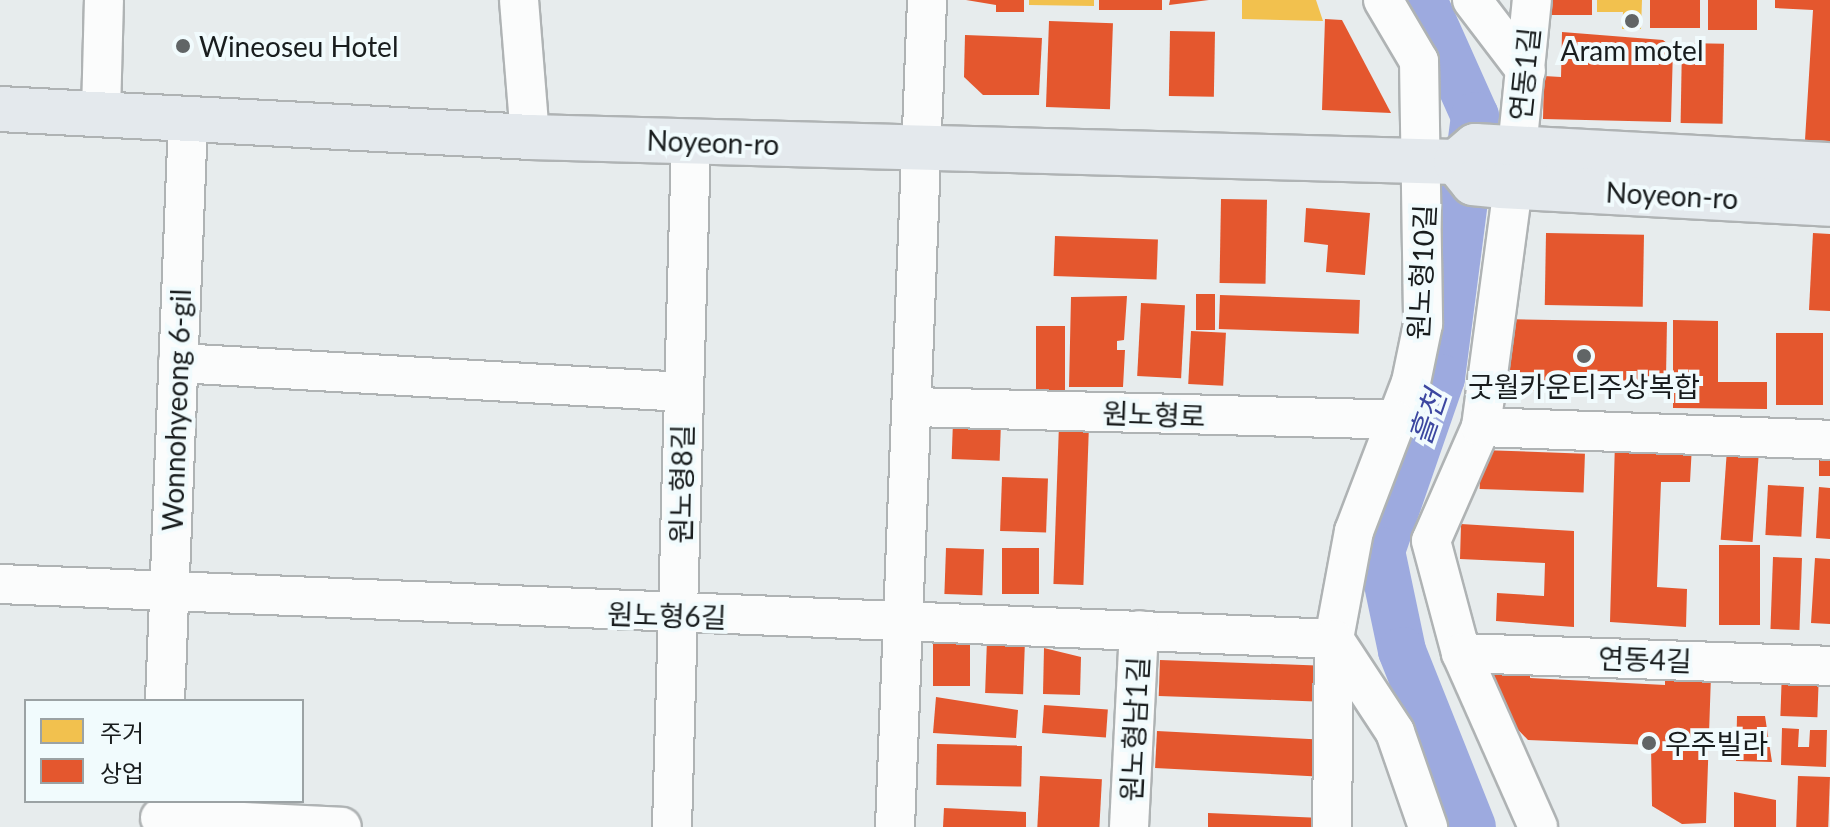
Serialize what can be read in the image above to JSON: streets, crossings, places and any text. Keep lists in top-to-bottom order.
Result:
{
  "streets": {
    "main road": ["Noyeon-ro"],
    "street": [
      "연동1길",
      "원노형10길",
      "Wonnohyeong 6-gil",
      "원노형로",
      "원노형8길",
      "원노형6길",
      "연동4길",
      "원노형남1길"
    ]
  },
  "crossings": [
    ["연동1길", "Noyeon-ro"],
    ["연동1길", "연동4길"],
    ["Noyeon-ro", "원노형10길"],
    ["Noyeon-ro", "Wonnohyeong 6-gil"],
    ["Noyeon-ro", "원노형8길"],
    ["원노형10길", "원노형로"],
    ["원노형10길", "원노형6길"],
    ["Wonnohyeong 6-gil", "원노형6길"],
    ["원노형8길", "원노형6길"],
    ["원노형6길", "원노형남1길"]
  ],
  "water": ["흘천"],
  "places": [
    "Aram motel",
    "Wineoseu Hotel",
    "굿월카운티주상복합",
    "우주빌라"
  ],
  "legend": ["주거", "상업"]
}
